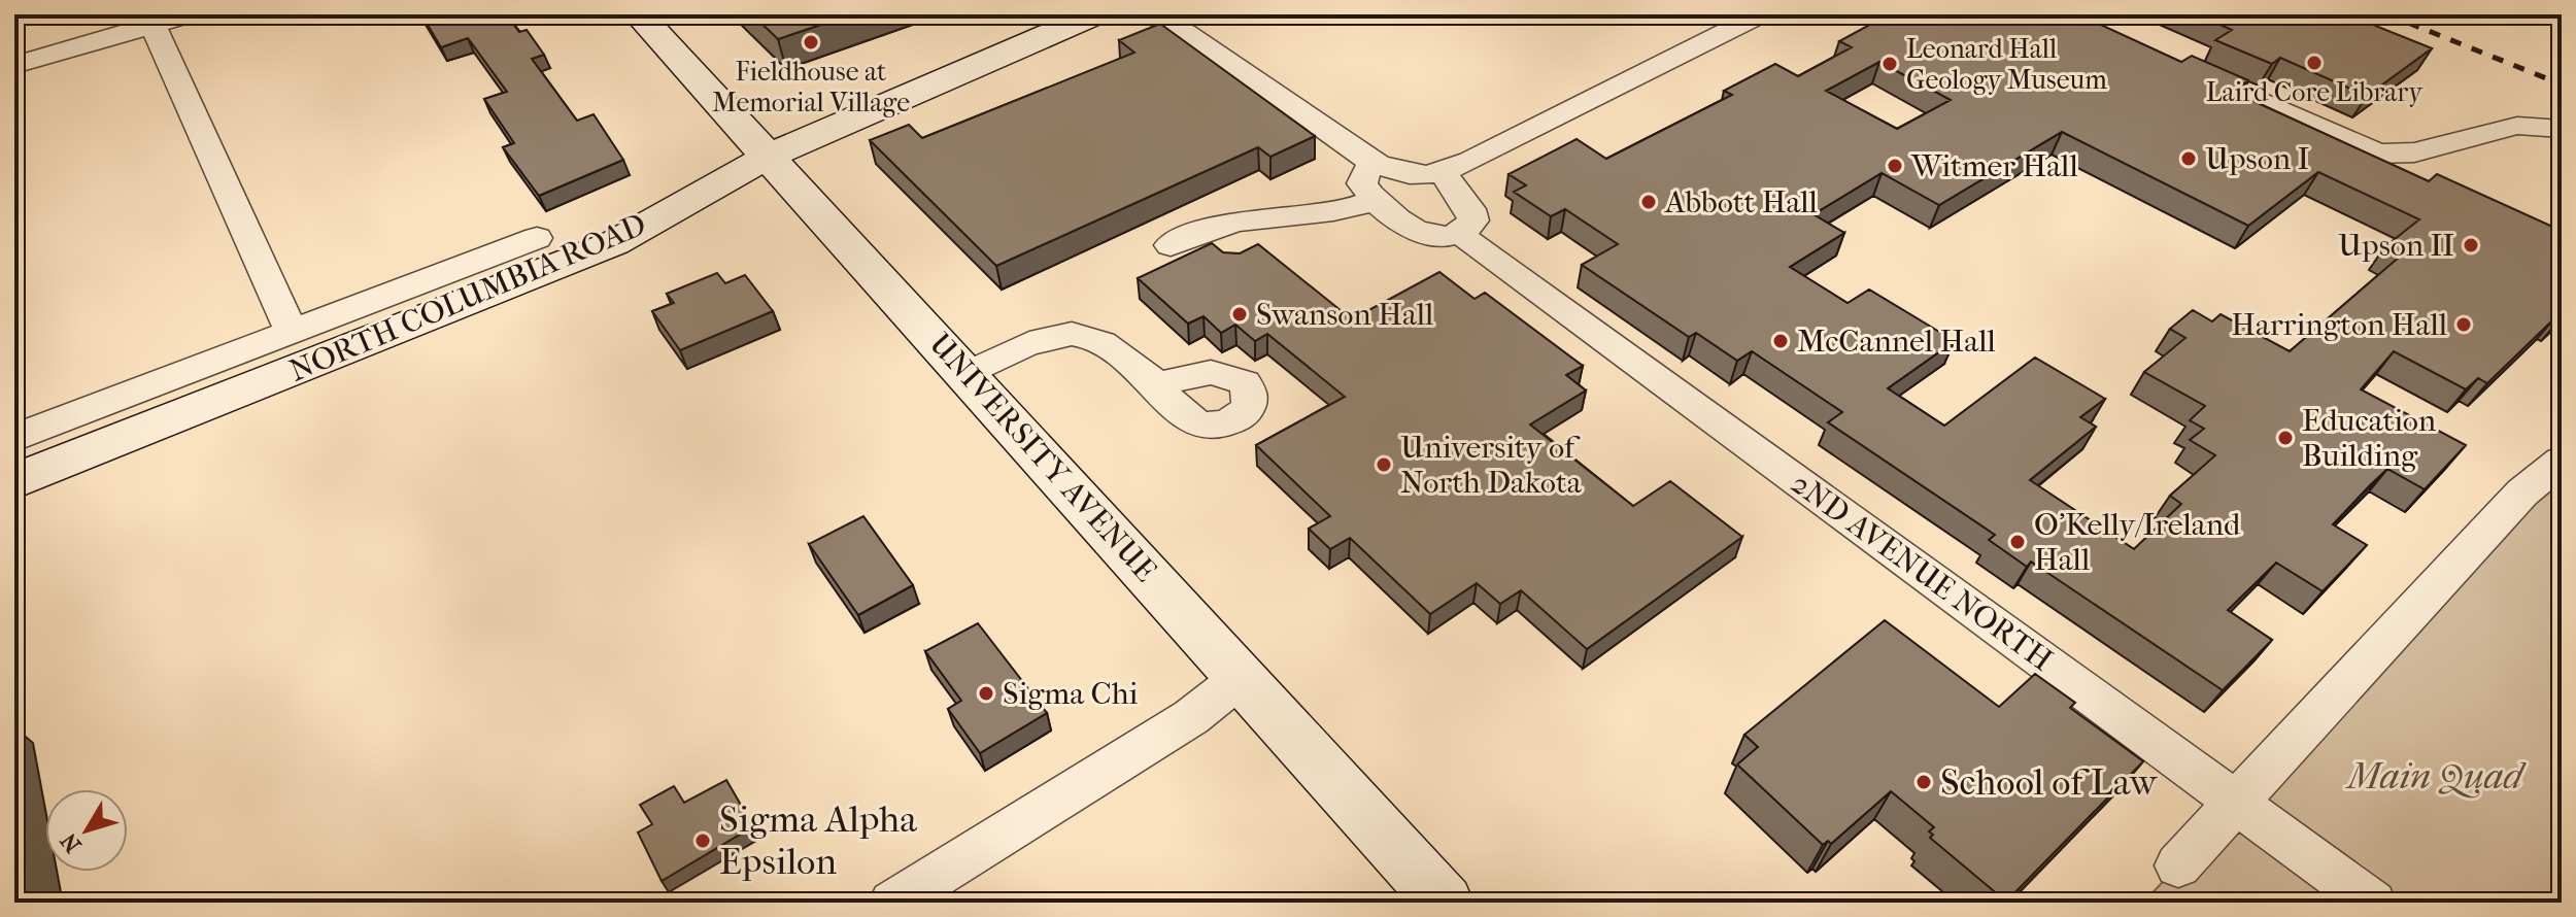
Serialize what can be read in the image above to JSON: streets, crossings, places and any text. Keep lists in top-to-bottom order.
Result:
{
  "streets": {
    "street": ["NORTH COLUMBIA ROAD", "UNIVERSITY AVENUE", "2ND AVENUE NORTH"]
  },
  "crossings": [
    ["NORTH COLUMBIA ROAD", "UNIVERSITY AVENUE"]
  ],
  "parks": ["Main Quad"],
  "places": [
    "Fieldhouse at Memorial Village",
    "Laird Core Library",
    "Leonard Hall Geology Museum",
    "Upson I",
    "Witmer Hall",
    "Abbott Hall",
    "Upson II",
    "Swanson Hall",
    "Harrington Hall",
    "McCannel Hall",
    "Education Building",
    "University of North Dakota",
    "O'Kelly/Ireland Hall",
    "Sigma Chi",
    "School of Law",
    "Sigma Alpha Epsilon"
  ],
  "north": "bottom left"
}
